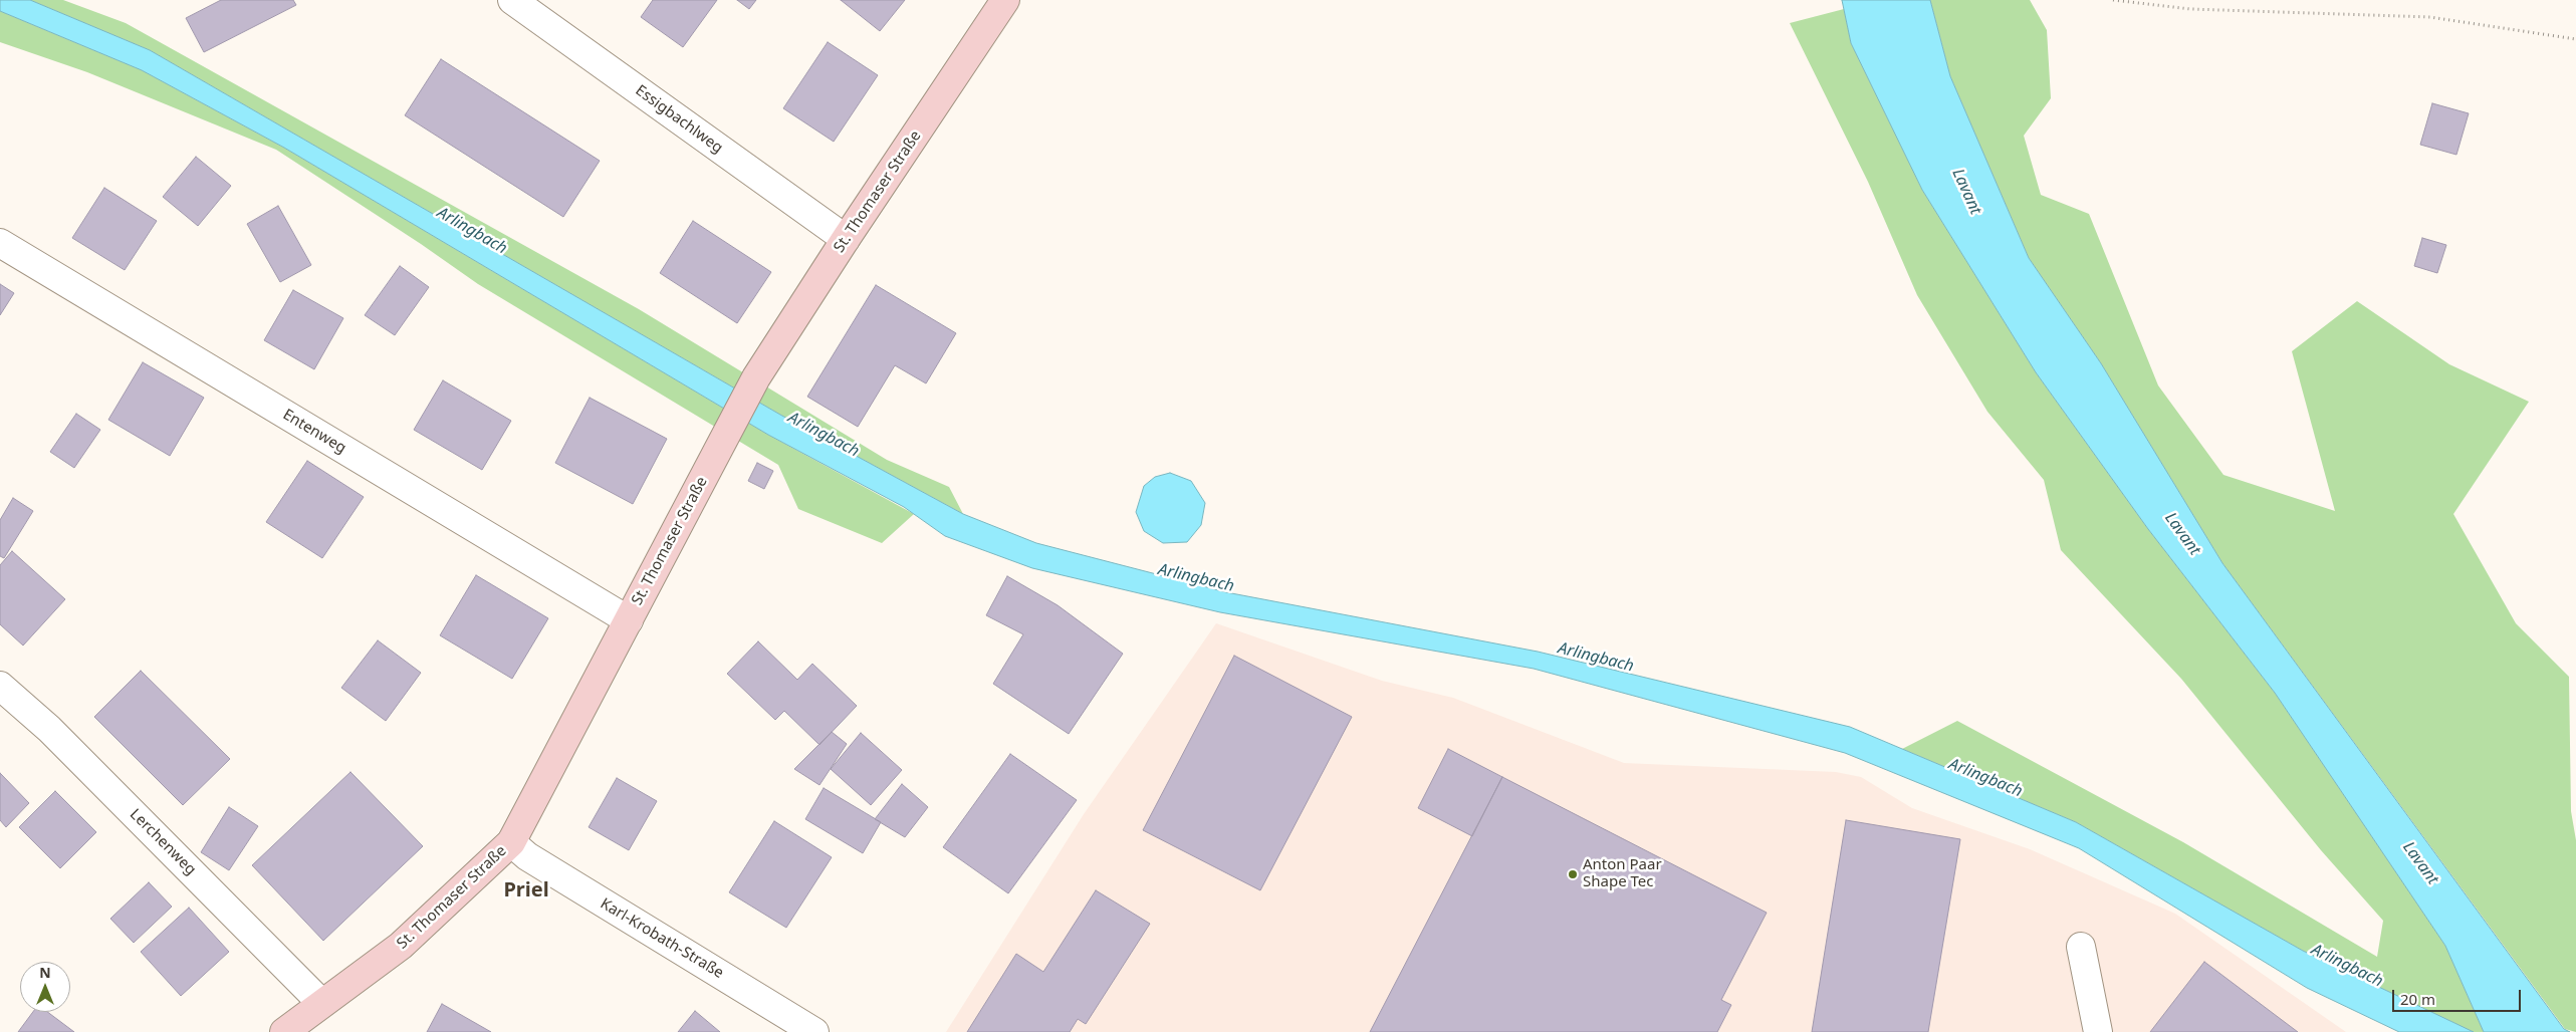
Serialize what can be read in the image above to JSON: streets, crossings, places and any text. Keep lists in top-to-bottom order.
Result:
{
  "streets": {
    "main road": ["St. Thomaser Straße"],
    "street": [
      "Essigbachlweg",
      "Entenweg",
      "Lerchenweg",
      "Karl-Krobath-Straße"
    ]
  },
  "crossings": [
    ["Essigbachlweg", "St. Thomaser Straße"],
    ["St. Thomaser Straße", "Entenweg"],
    ["St. Thomaser Straße", "Lerchenweg"],
    ["St. Thomaser Straße", "Karl-Krobath-Straße"]
  ],
  "districts": ["Priel"],
  "water": ["Lavant", "Arlingbach"],
  "places": ["Anton Paar Shape Tec"],
  "scale_bar": "20 m",
  "north": "top"
}
